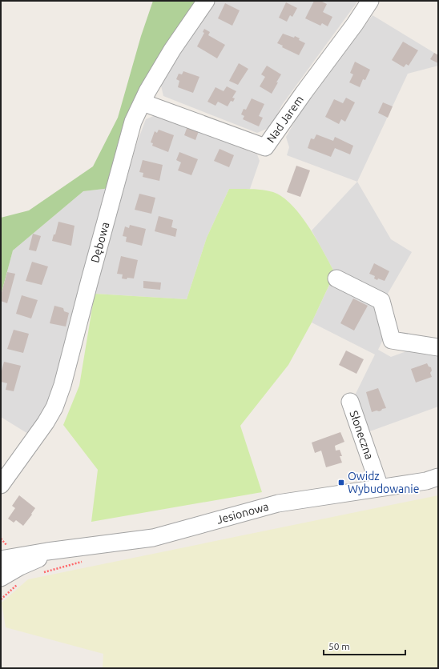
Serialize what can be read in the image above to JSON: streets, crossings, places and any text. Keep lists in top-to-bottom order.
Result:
{
  "streets": {
    "street": [
      "Nad Jarem",
      "Dębowa",
      "Słoneczna",
      "Jesionowa"
    ]
  },
  "crossings": [
    ["Nad Jarem", "Dębowa"],
    ["Słoneczna", "Jesionowa"]
  ],
  "places": {
    "transit": ["Owidz Wybudowanie"]
  },
  "scale_bar": "50 m"
}
